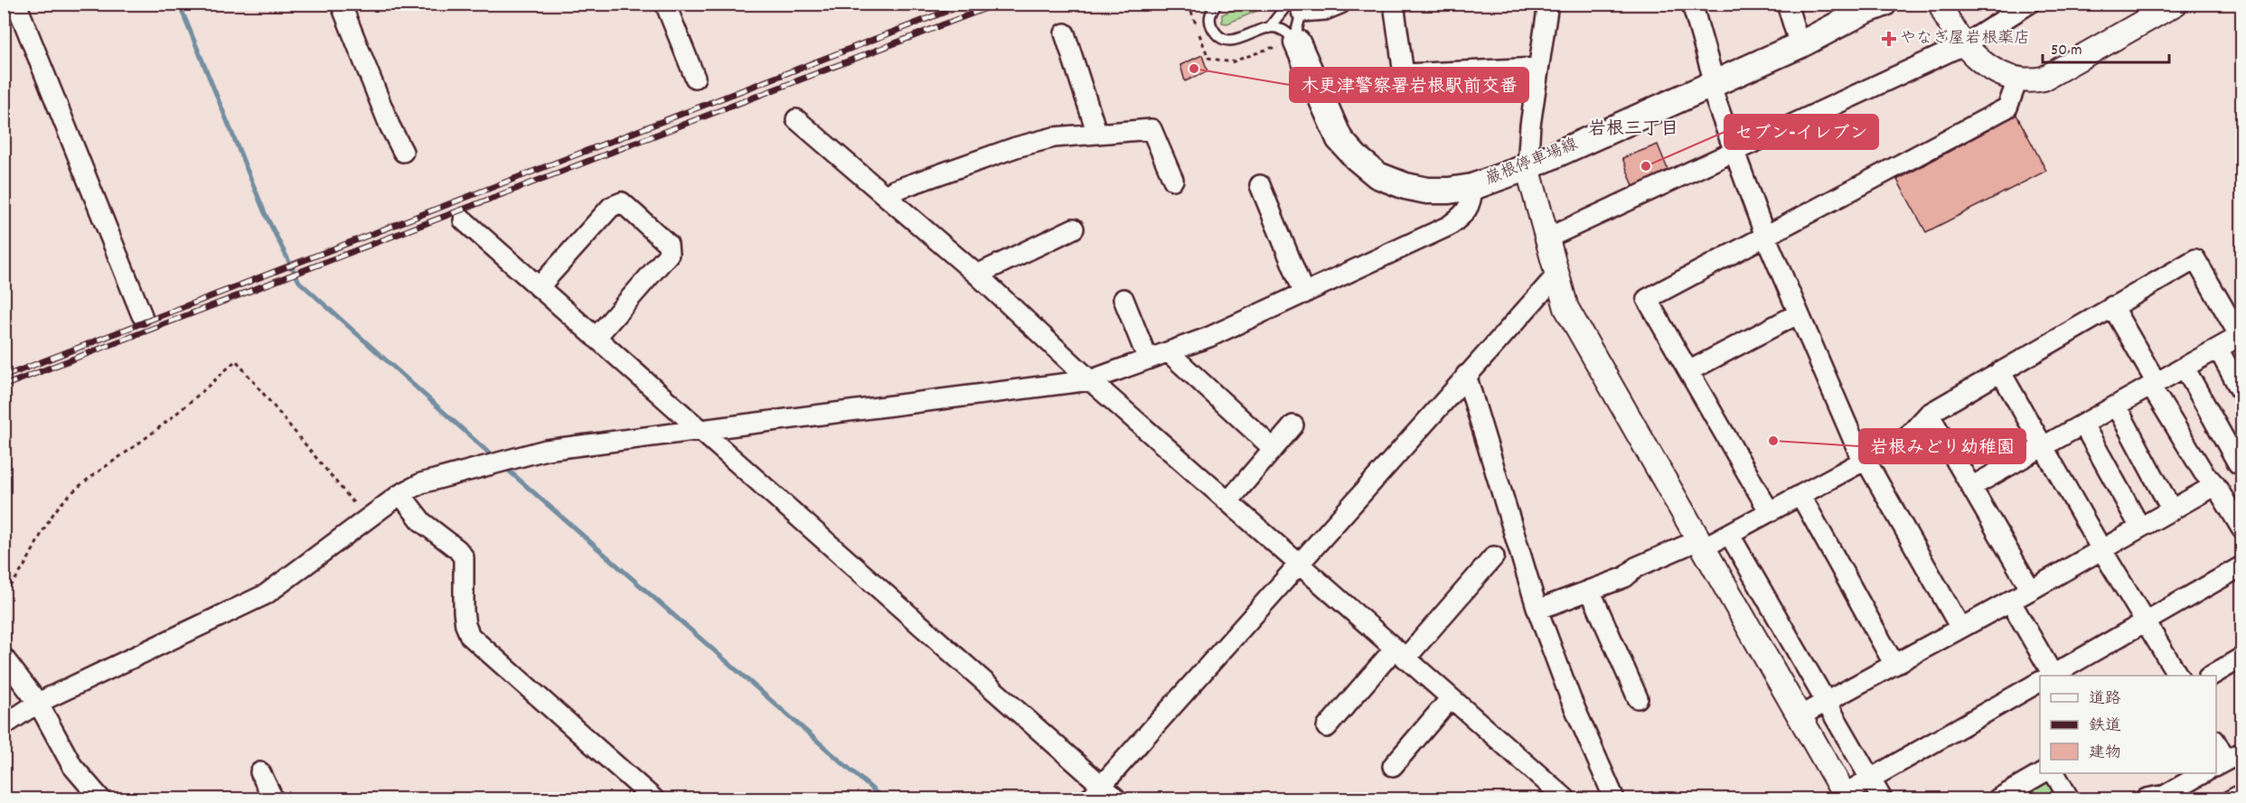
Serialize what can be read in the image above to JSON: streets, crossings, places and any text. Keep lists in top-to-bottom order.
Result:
{
  "streets": {
    "main road": ["巌根停車場線"]
  },
  "districts": ["岩根三丁目"],
  "places": {
    "health": ["やなぎ屋岩根薬店"],
    "other": ["木更津警察署岩根駅前交番", "セブン-イレブン", "岩根みどり幼稚園"]
  },
  "legend": ["道路", "鉄道", "建物"],
  "scale_bar": "50 m"
}
